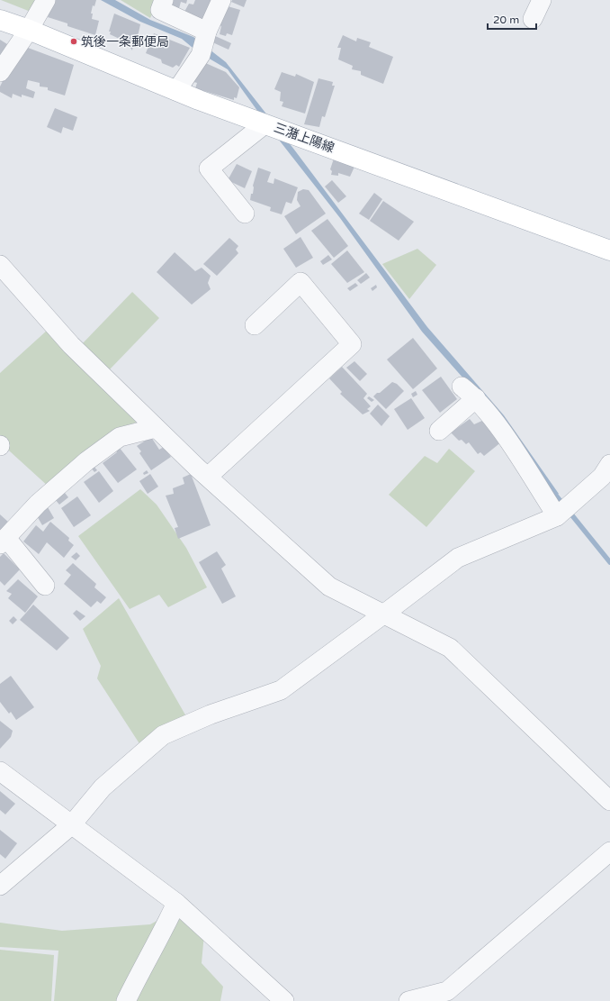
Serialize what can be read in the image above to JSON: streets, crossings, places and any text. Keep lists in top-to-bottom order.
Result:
{
  "streets": {
    "main road": ["三潴上陽線"]
  },
  "places": ["筑後一条郵便局"],
  "scale_bar": "20 m"
}
